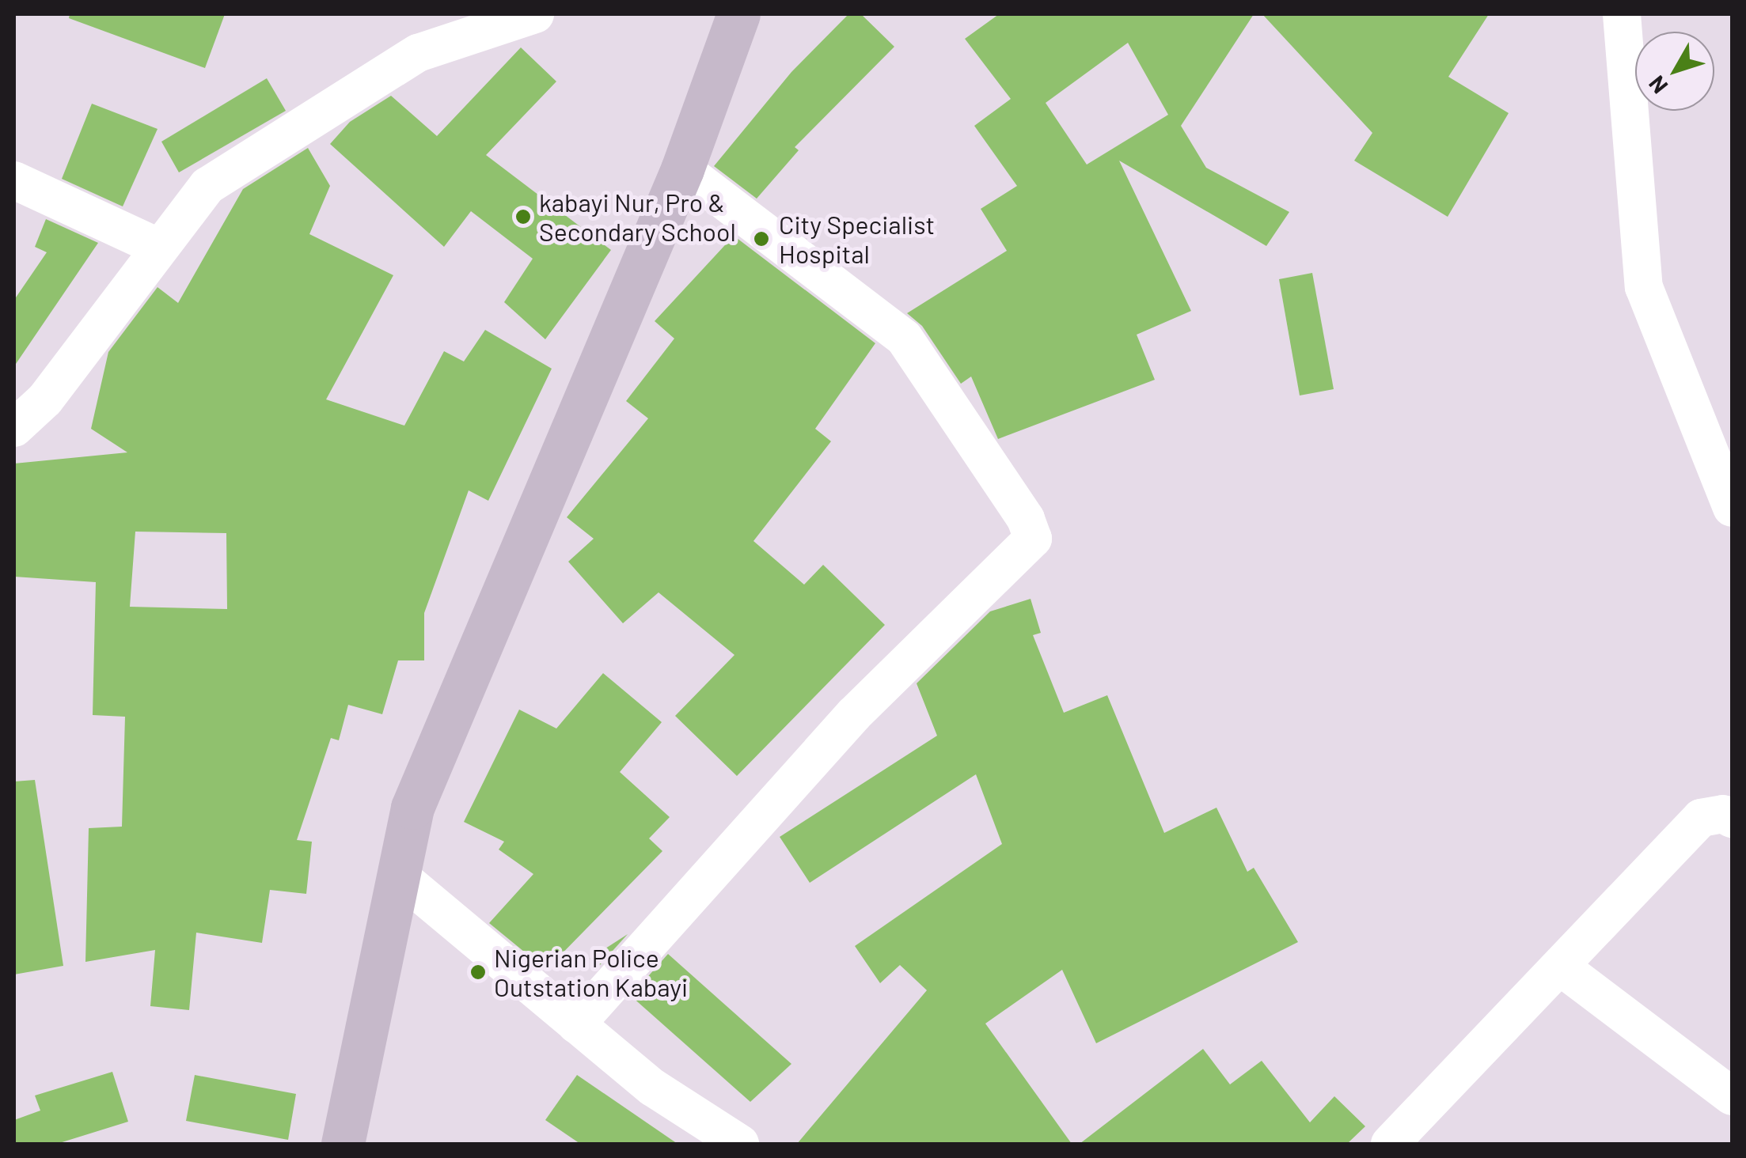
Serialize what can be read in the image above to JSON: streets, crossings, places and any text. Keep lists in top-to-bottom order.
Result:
{
  "places": ["kabayi Nur, Pro & Secondary School", "City Specialist Hospital", "Nigerian Police Outstation Kabayi"],
  "north": "bottom left"
}
